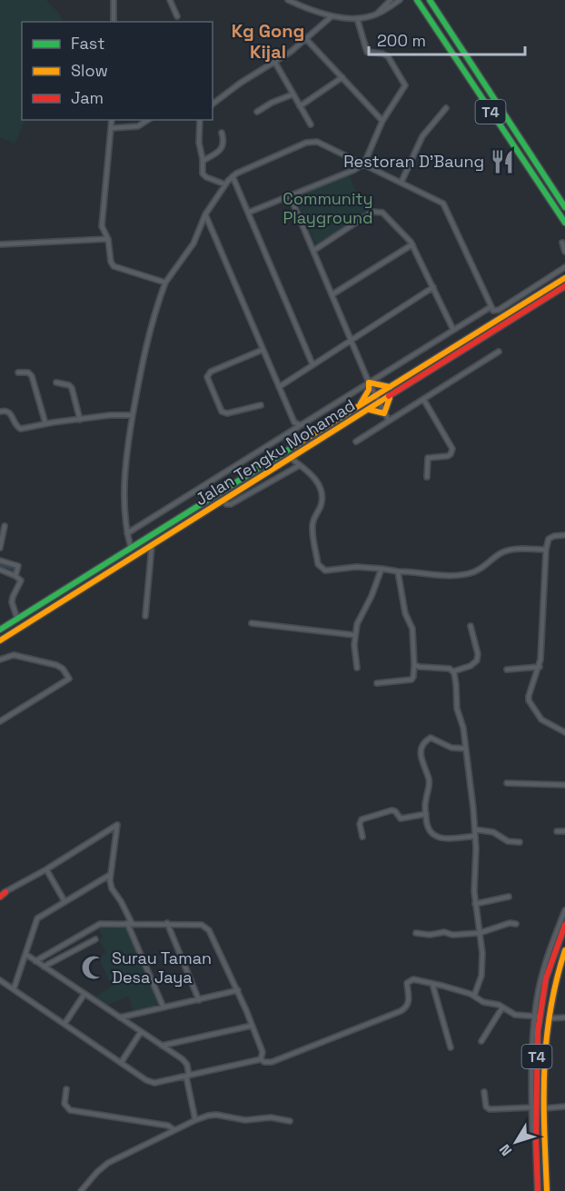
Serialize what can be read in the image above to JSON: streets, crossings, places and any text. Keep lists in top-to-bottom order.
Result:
{
  "streets": {
    "main road": ["T4", "Jalan Tengku Mohamad"]
  },
  "districts": ["Kg Gong Kijal"],
  "parks": ["Community Playground"],
  "places": {
    "restaurant": ["Restoran D'Baung"],
    "mosque": ["Surau Taman Desa Jaya"]
  },
  "legend": ["Fast", "Slow", "Jam"],
  "scale_bar": "200 m",
  "north": "bottom left"
}
